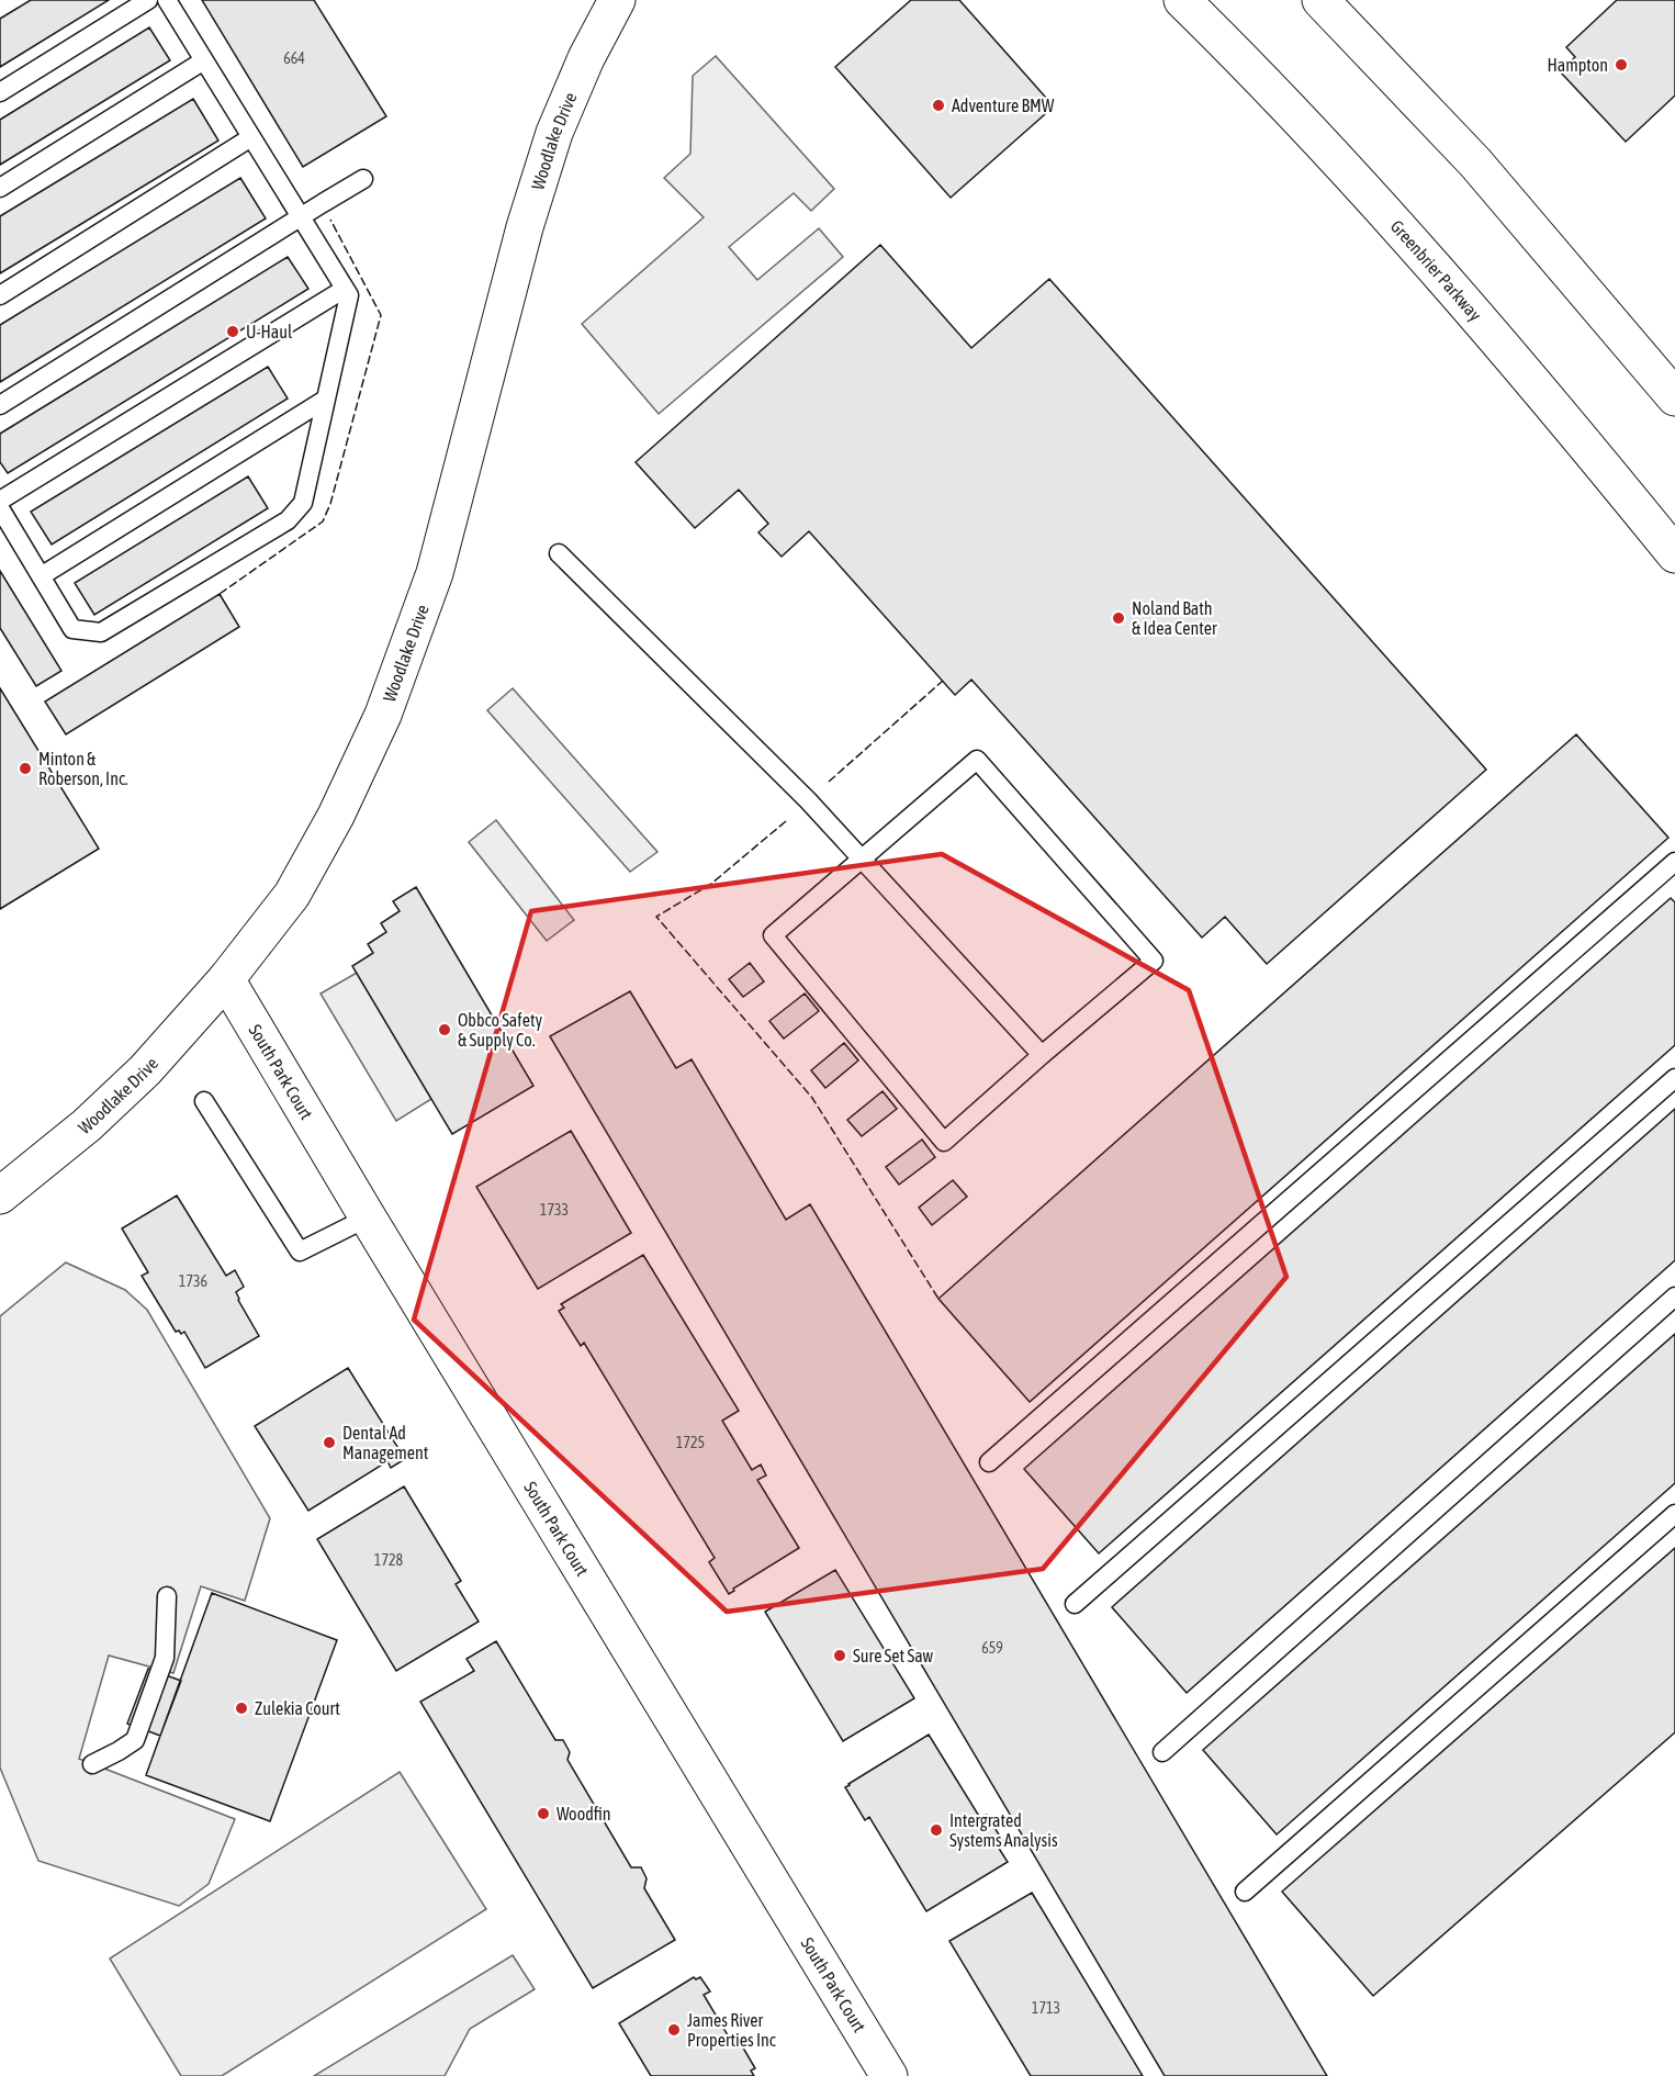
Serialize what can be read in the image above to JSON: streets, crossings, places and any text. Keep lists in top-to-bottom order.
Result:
{
  "streets": {
    "street": ["Woodlake Drive", "Greenbrier Parkway", "South Park Court"]
  },
  "crossings": [
    ["Woodlake Drive", "South Park Court"]
  ],
  "places": [
    "Hampton",
    "Adventure BMW",
    "U-Haul",
    "Noland Bath & Idea Center",
    "Minton & Roberson, Inc.",
    "Obbco Safety & Supply Co.",
    "Dental Ad Management",
    "Sure Set Saw",
    "Zulekia Court",
    "Woodfin",
    "Intergrated Systems Analysis",
    "James River Properties Inc"
  ],
  "house_numbers": [
    "664",
    "1733",
    "1736",
    "1725",
    "1728",
    "659",
    "1713"
  ]
}
